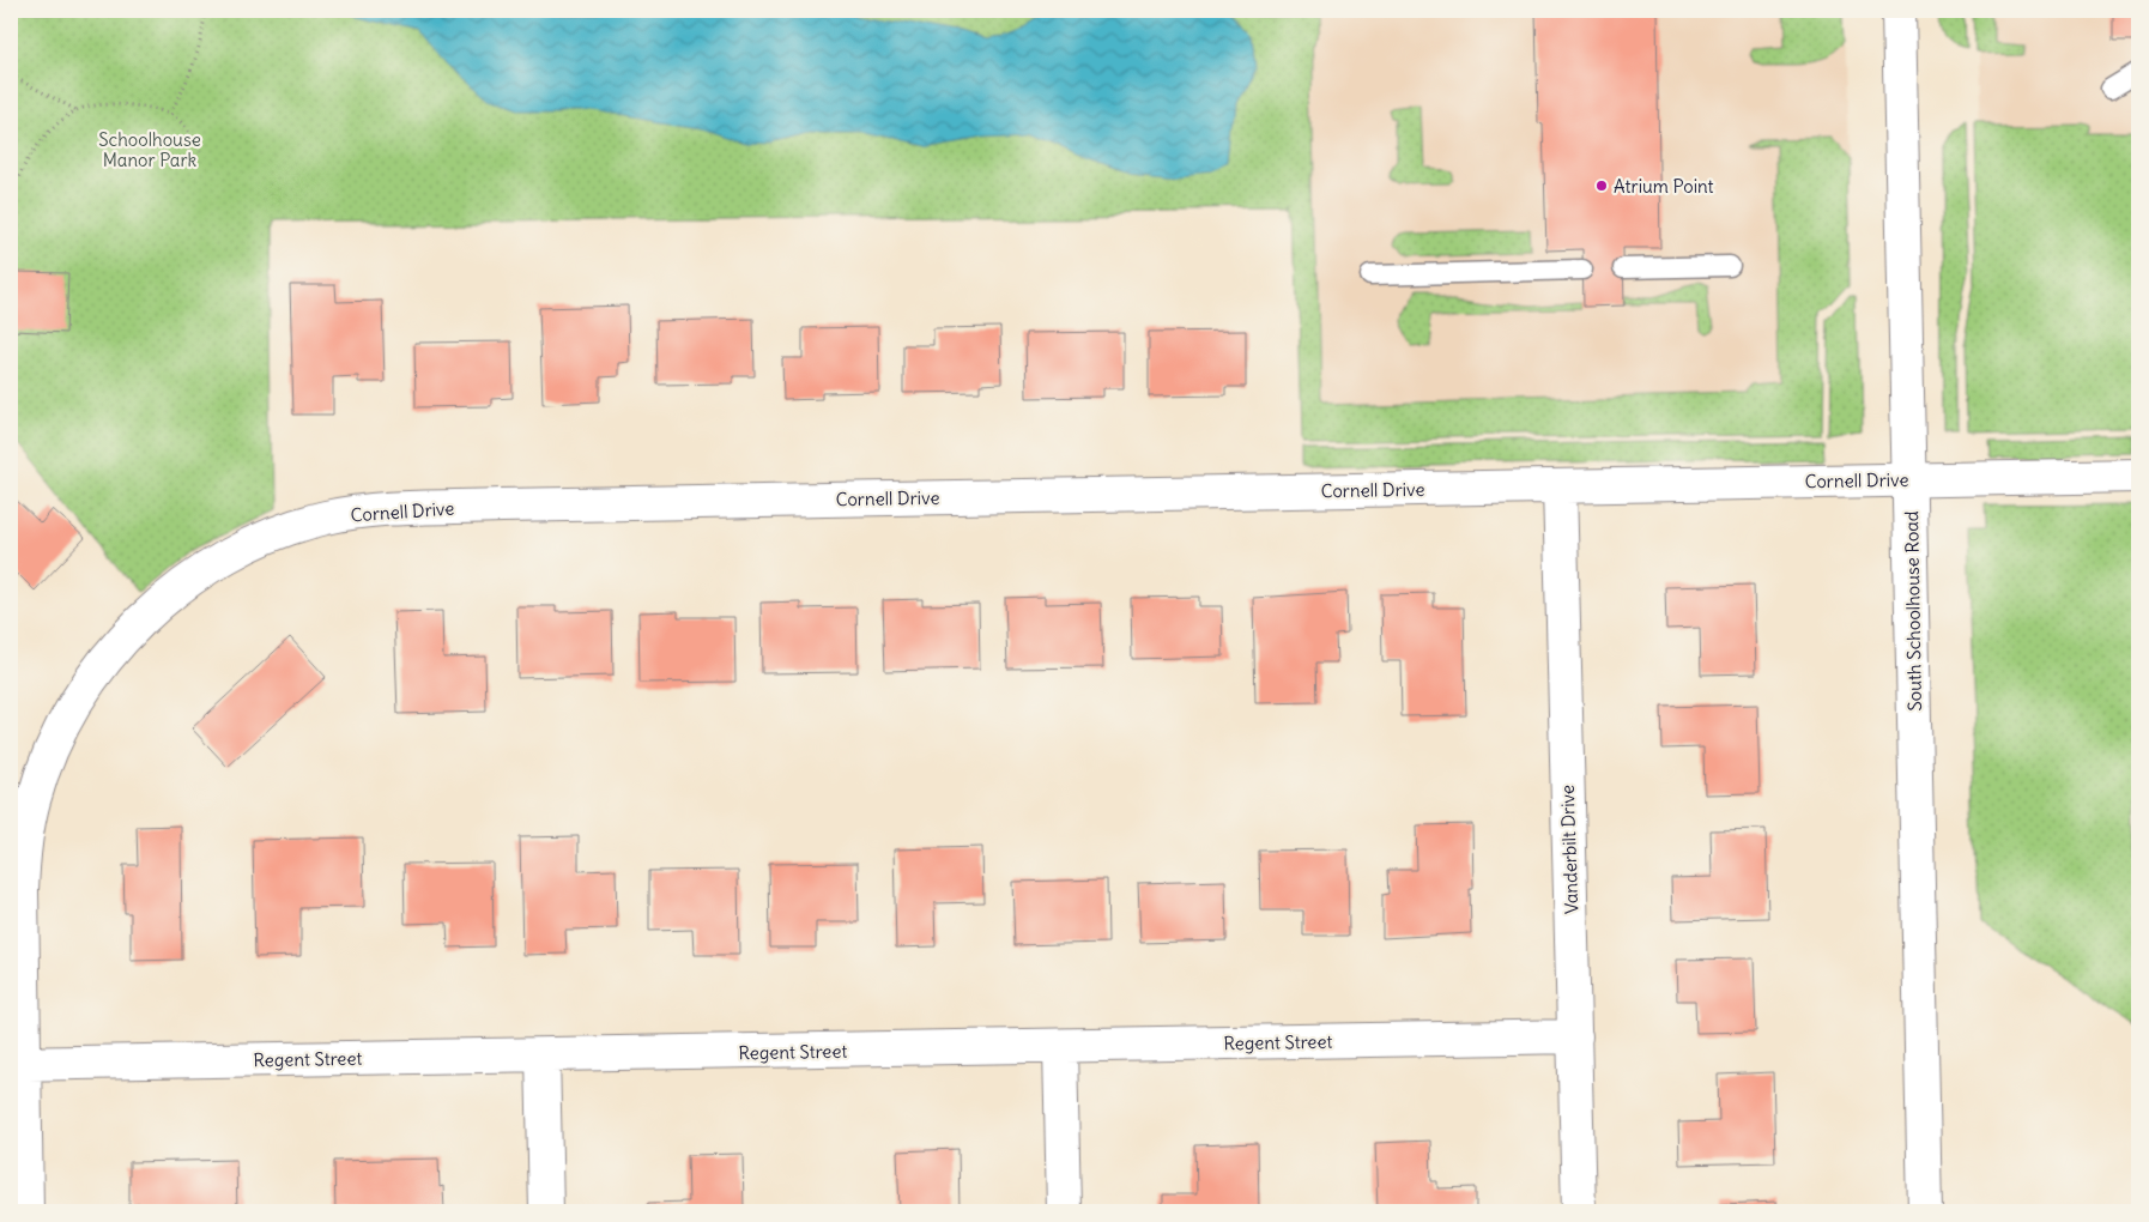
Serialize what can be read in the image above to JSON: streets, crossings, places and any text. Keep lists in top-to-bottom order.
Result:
{
  "streets": {
    "street": [
      "Cornell Drive",
      "South Schoolhouse Road",
      "Vanderbilt Drive",
      "Regent Street"
    ]
  },
  "crossings": [
    ["Cornell Drive", "South Schoolhouse Road"],
    ["Cornell Drive", "Vanderbilt Drive"],
    ["Cornell Drive", "Regent Street"],
    ["Vanderbilt Drive", "Regent Street"]
  ],
  "parks": ["Schoolhouse Manor Park"],
  "places": ["Atrium Point"]
}
